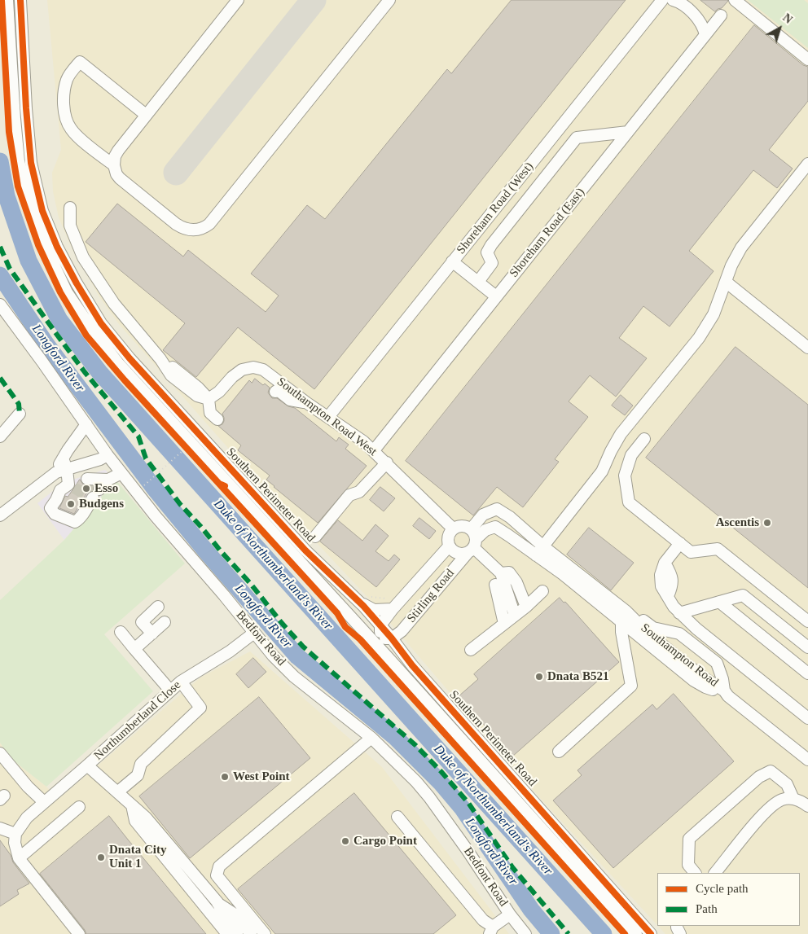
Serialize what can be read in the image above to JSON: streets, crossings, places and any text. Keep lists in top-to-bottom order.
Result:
{
  "streets": {
    "street": [
      "Shoreham Road (West)",
      "Shoreham Road (East)",
      "Southampton Road West",
      "Southern Perimeter Road",
      "Stirling Road",
      "Bedfont Road",
      "Southampton Road",
      "Northumberland Close"
    ]
  },
  "crossings": [
    ["Shoreham Road (West)", "Southampton Road West"],
    ["Shoreham Road (East)", "Southampton Road West"],
    ["Southampton Road West", "Stirling Road"],
    ["Southampton Road West", "Southampton Road"],
    ["Southern Perimeter Road", "Stirling Road"],
    ["Stirling Road", "Southampton Road"],
    ["Bedfont Road", "Northumberland Close"]
  ],
  "water": ["Longford River", "Duke of Northumberland's River"],
  "places": [
    "Esso",
    "Budgens",
    "Ascentis",
    "Dnata B521",
    "West Point",
    "Cargo Point",
    "Dnata City Unit 1"
  ],
  "legend": ["Cycle path", "Path"],
  "north": "top right"
}
